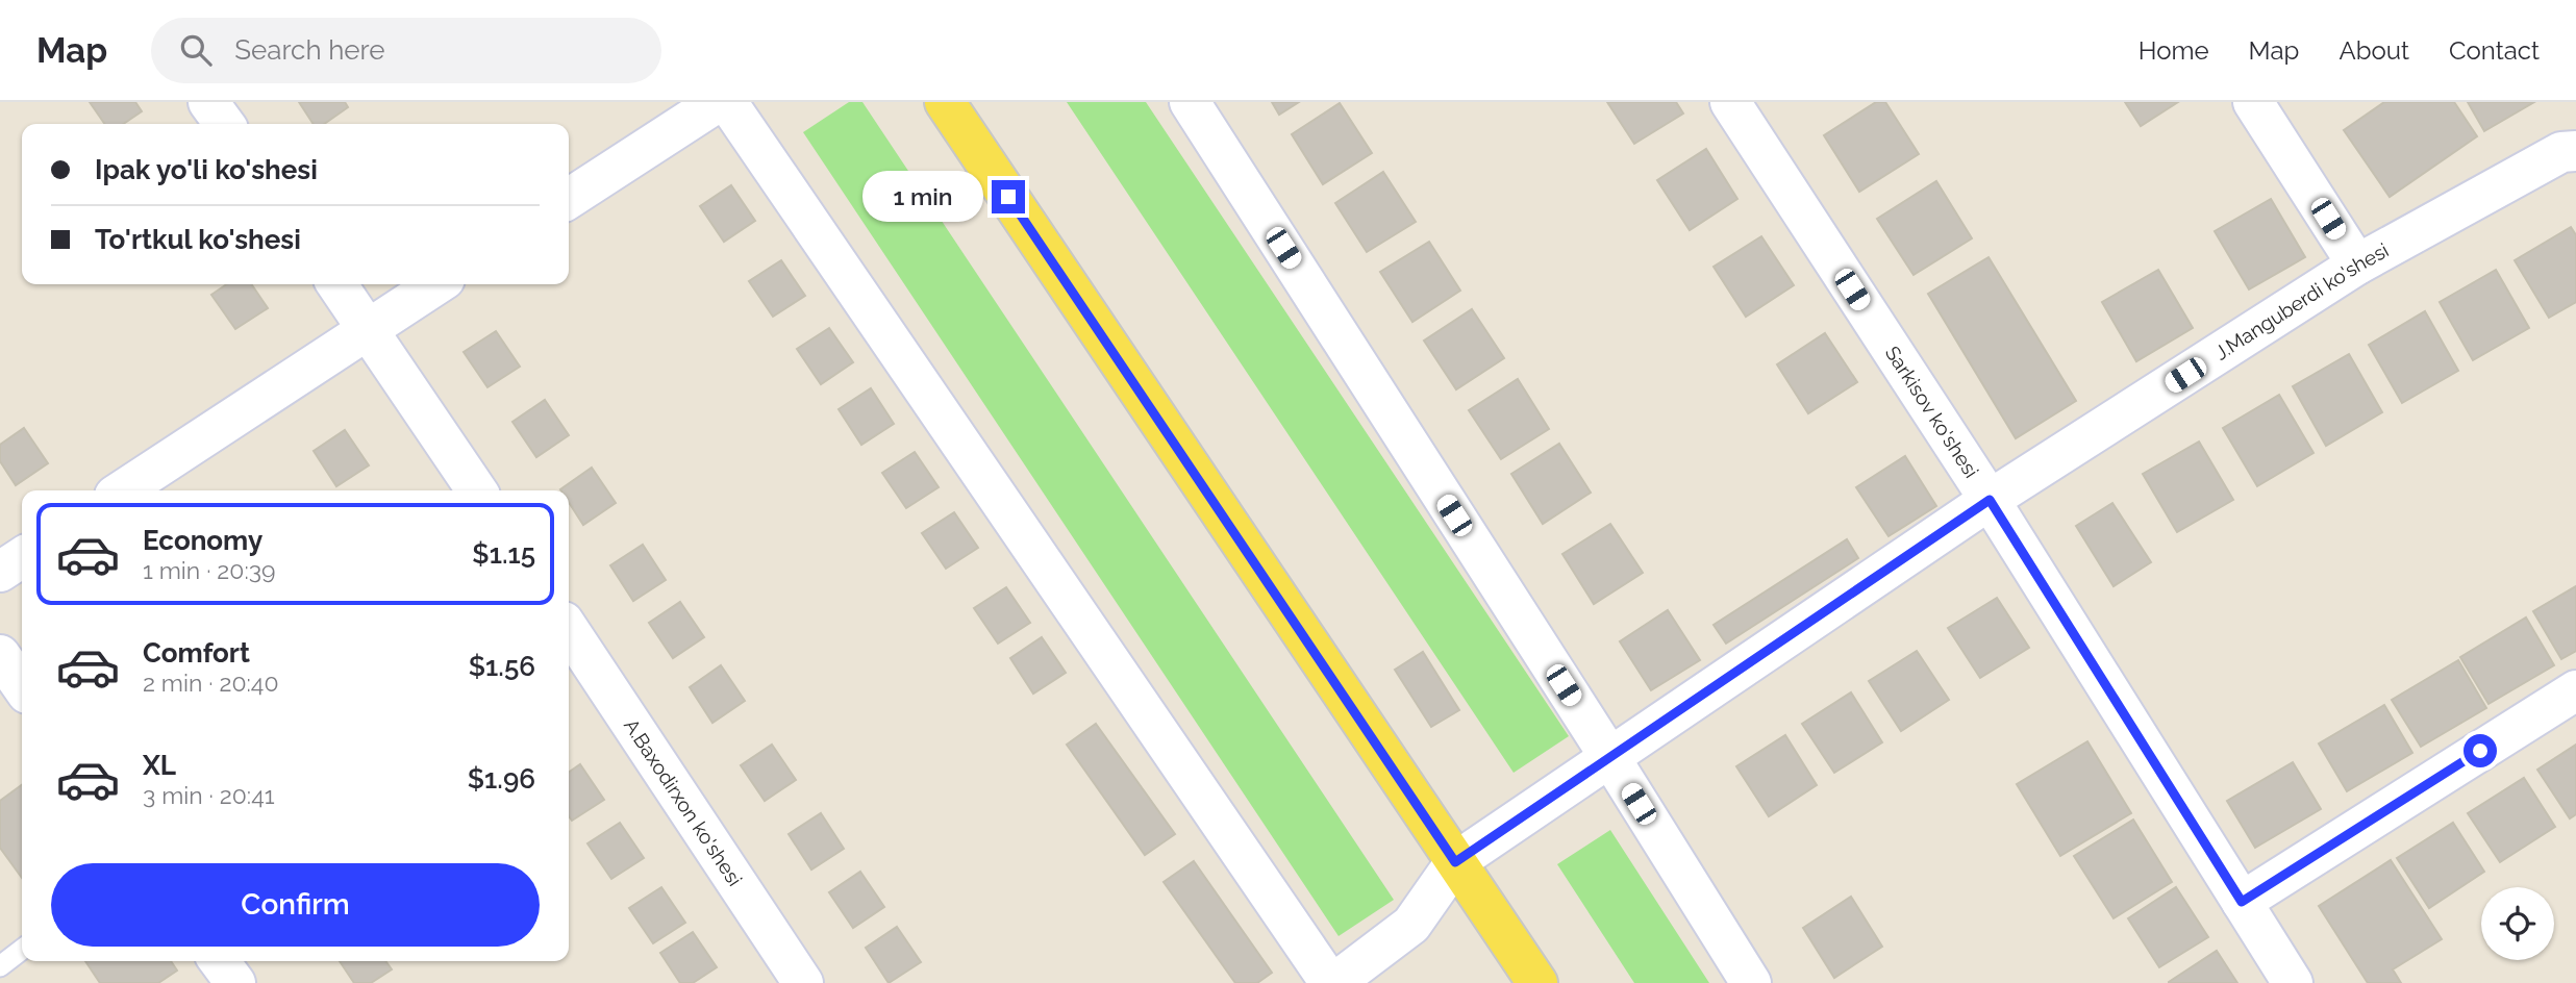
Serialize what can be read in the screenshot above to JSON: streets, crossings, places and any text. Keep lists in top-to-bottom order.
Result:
{
  "streets": {
    "street": ["J.Manguberdi ko'shesi", "Sarkisov ko'shesi", "A.Baxodirxon ko'shesi"]
  },
  "crossings": [
    ["J.Manguberdi ko'shesi", "Sarkisov ko'shesi"]
  ],
  "page": {
    "header": "Map",
    "search": "Search here",
    "nav": [
      "Home",
      "Map",
      "About",
      "Contact"
    ],
    "banner": ["Ipak yo'li ko'shesi", "To'rtkul ko'shesi"],
    "bubble": "1 min",
    "list": [
      {
        "name": "Economy",
        "note": "1 min · 20:39",
        "value": "$1.15"
      },
      {
        "name": "Comfort",
        "note": "2 min · 20:40",
        "value": "$1.56"
      },
      {
        "name": "XL",
        "note": "3 min · 20:41",
        "value": "$1.96"
      }
    ],
    "buttons": "Confirm"
  }
}
